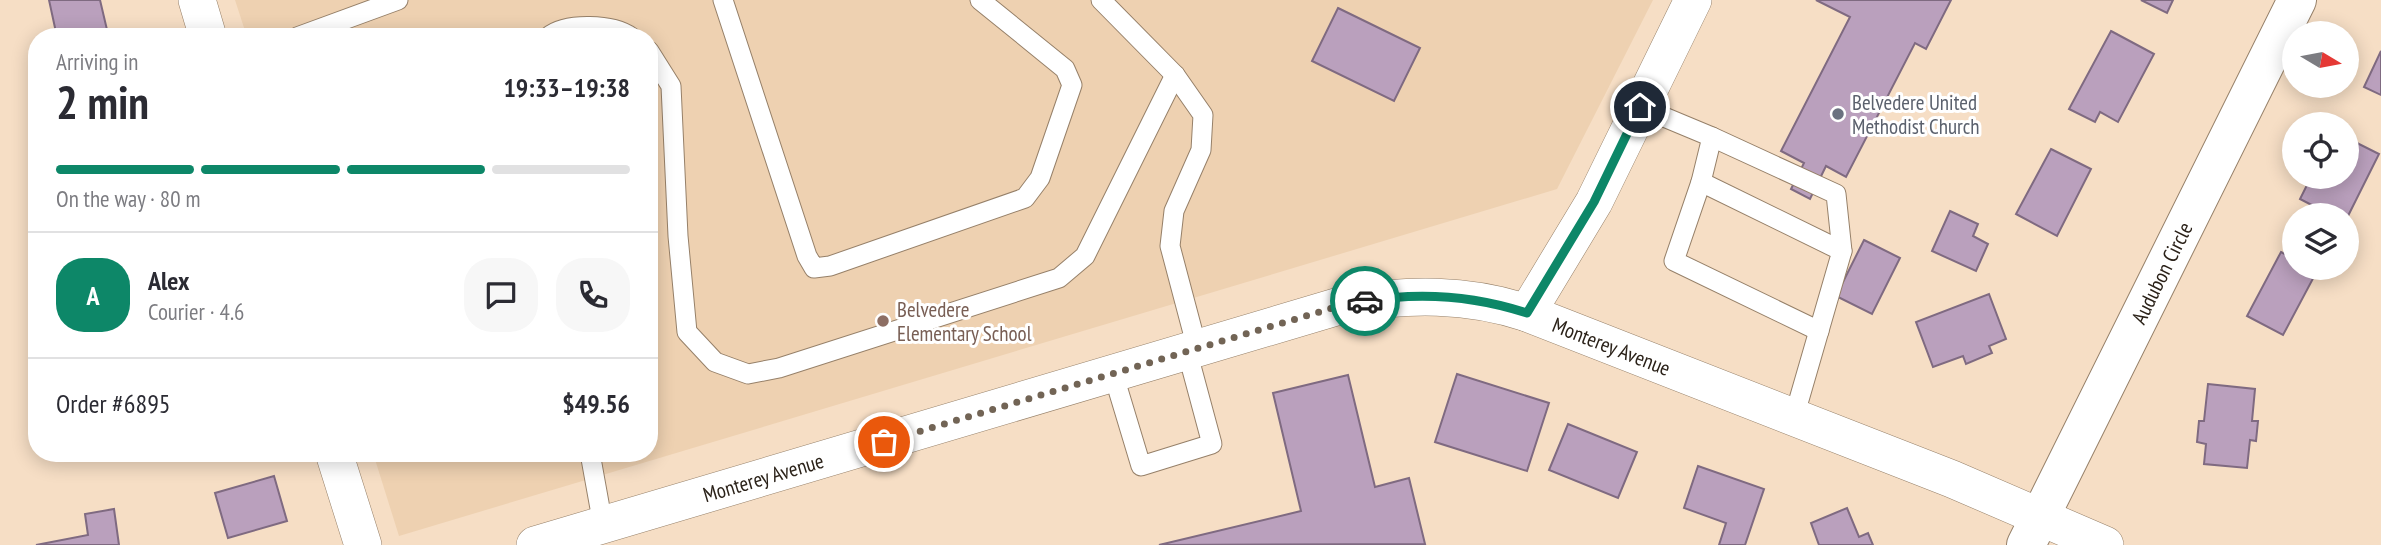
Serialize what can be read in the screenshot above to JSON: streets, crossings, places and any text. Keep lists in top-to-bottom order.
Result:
{
  "streets": {
    "street": ["Audubon Circle", "Monterey Avenue"]
  },
  "crossings": [
    ["Audubon Circle", "Monterey Avenue"]
  ],
  "places": ["Belvedere United Methodist Church", "Belvedere Elementary School"],
  "north": "right",
  "page": {
    "heading": ["2 min", "Arriving in", "19:33–19:38"],
    "panel": [
      "Alex",
      "Courier · 4.6",
      "Order #6895",
      "$49.56"
    ],
    "bar": "On the way · 80 m",
    "round": "A"
  }
}
